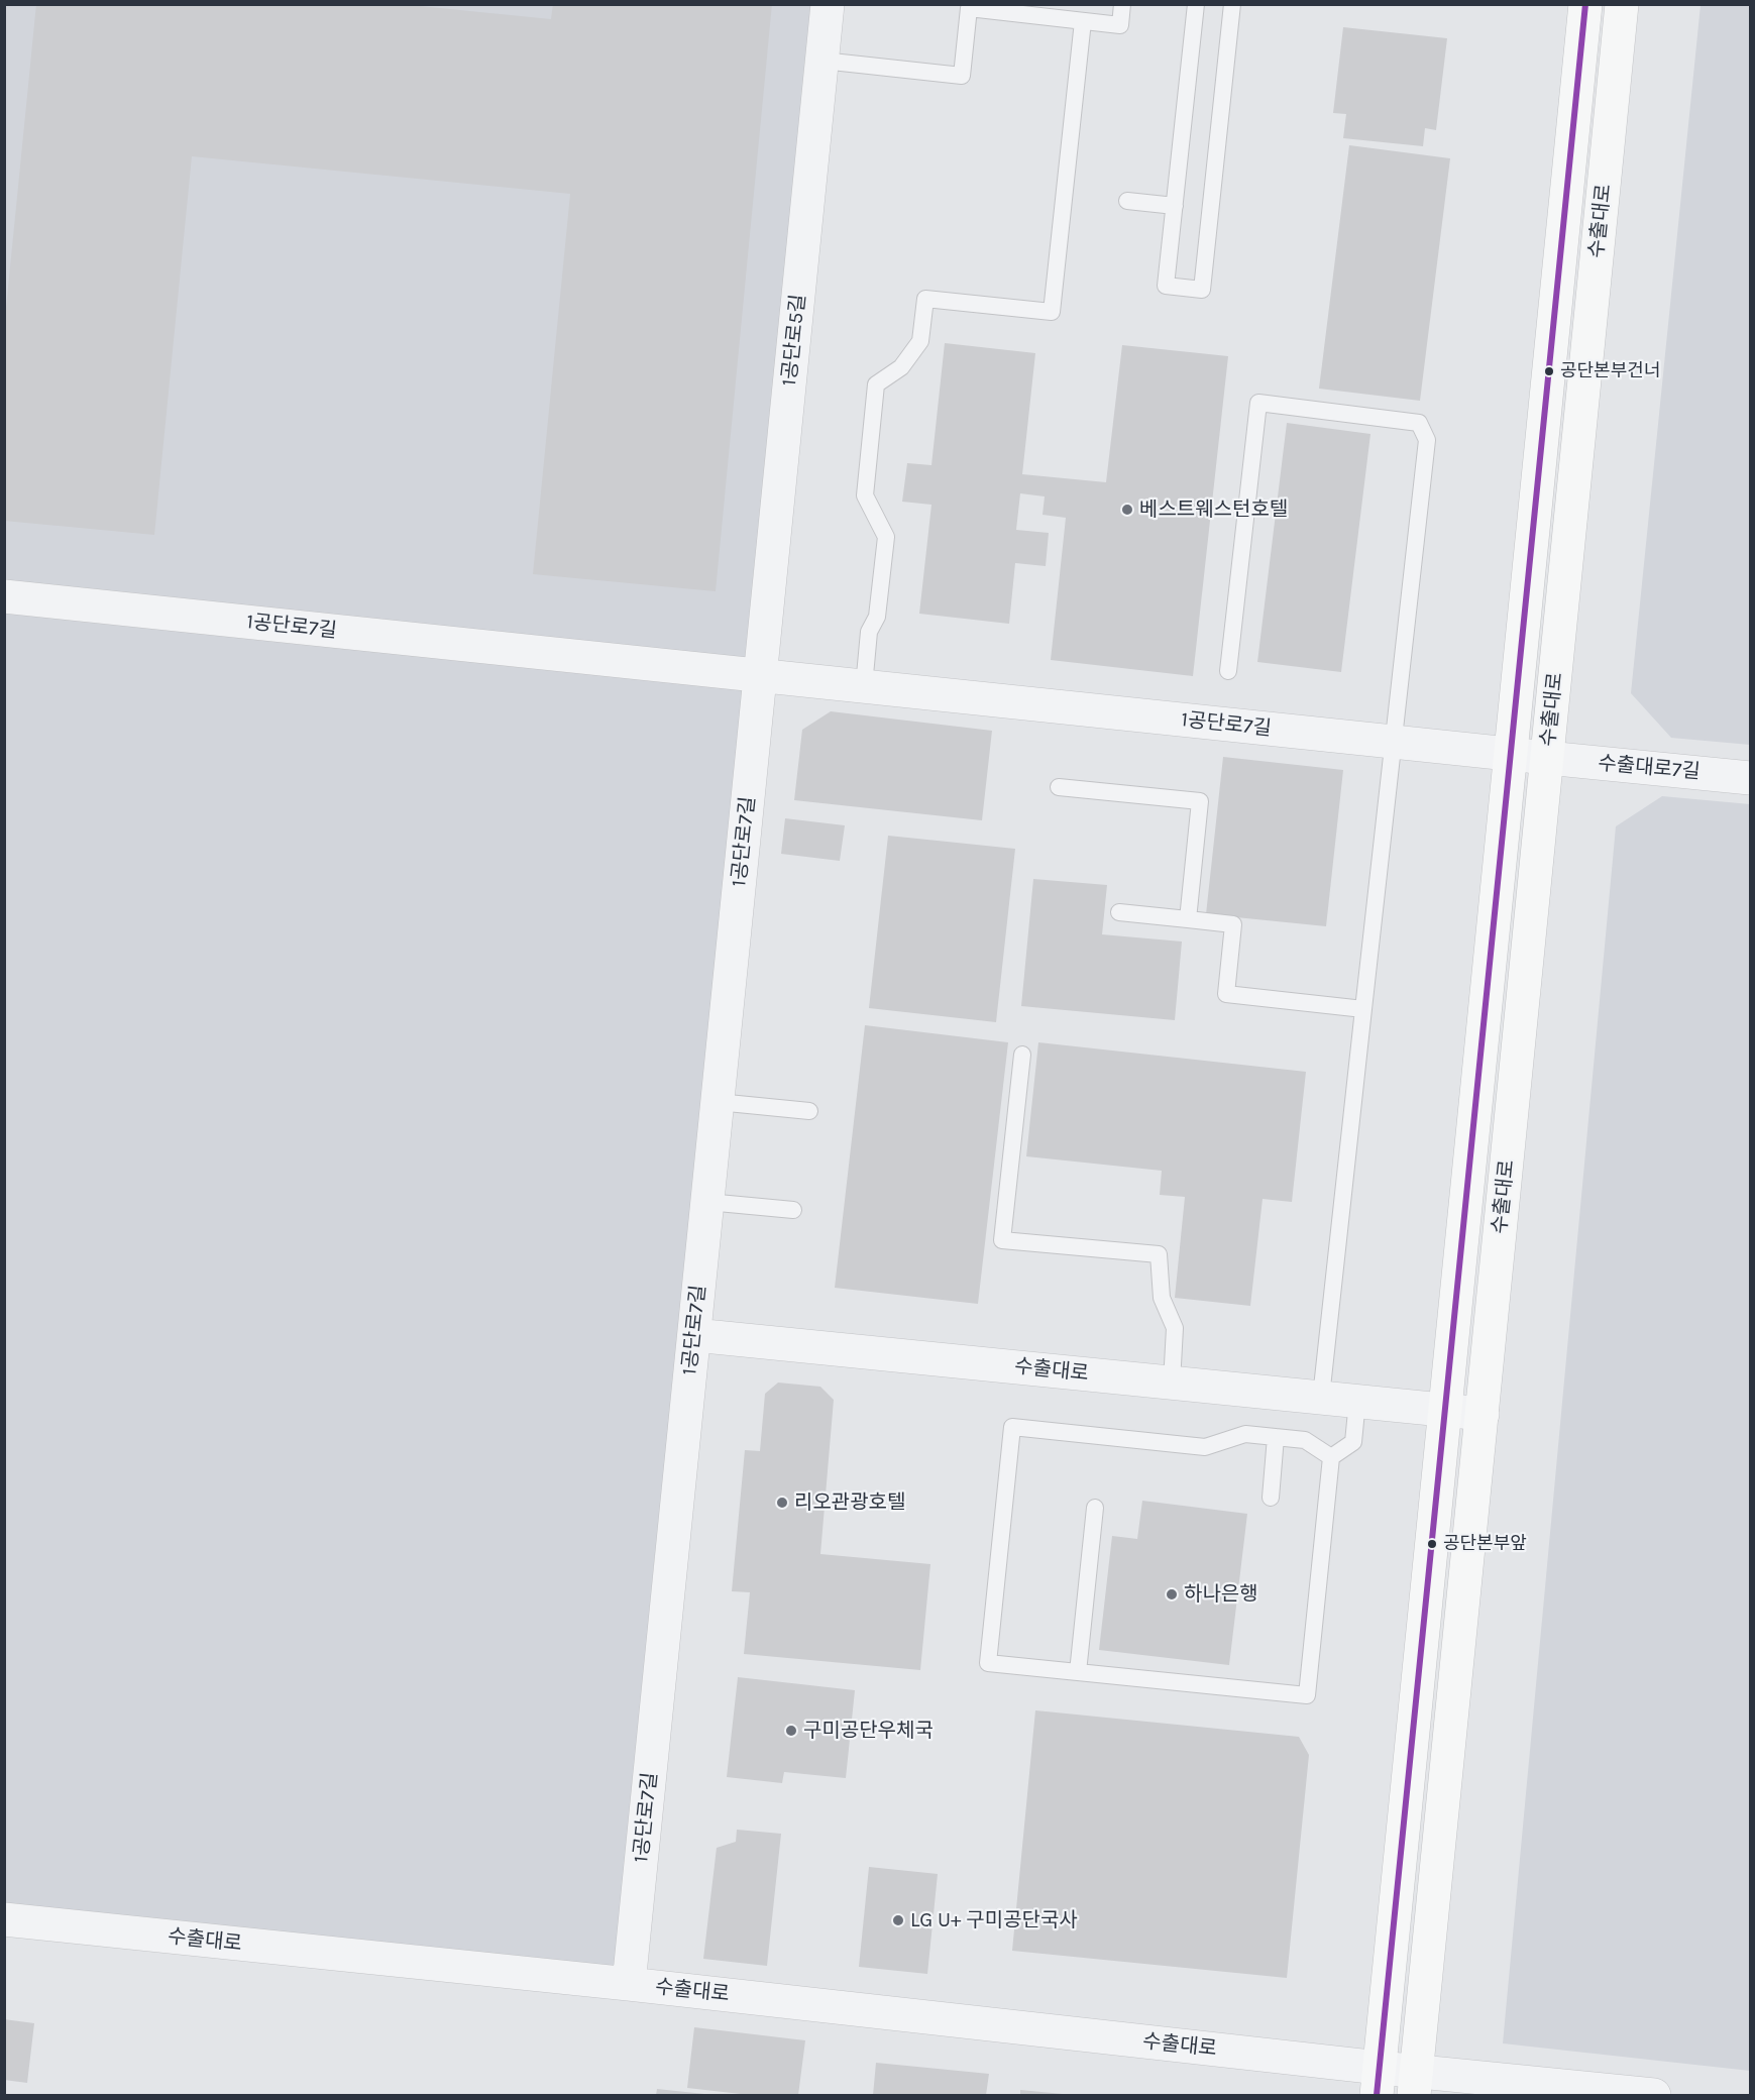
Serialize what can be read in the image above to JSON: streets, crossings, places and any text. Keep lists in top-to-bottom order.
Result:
{
  "streets": {
    "main road": ["수출대로"],
    "street": ["1공단로5길", "1공단로7길", "수출대로7길"]
  },
  "crossings": [
    ["수출대로", "1공단로7길"],
    ["수출대로", "수출대로7길"],
    ["1공단로5길", "1공단로7길"],
    ["1공단로7길", "수출대로7길"]
  ],
  "places": [
    "공단본부건너",
    "베스트웨스턴호텔",
    "리오관광호텔",
    "공단본부앞",
    "하나은행",
    "구미공단우체국",
    "LG U+ 구미공단국사"
  ]
}
